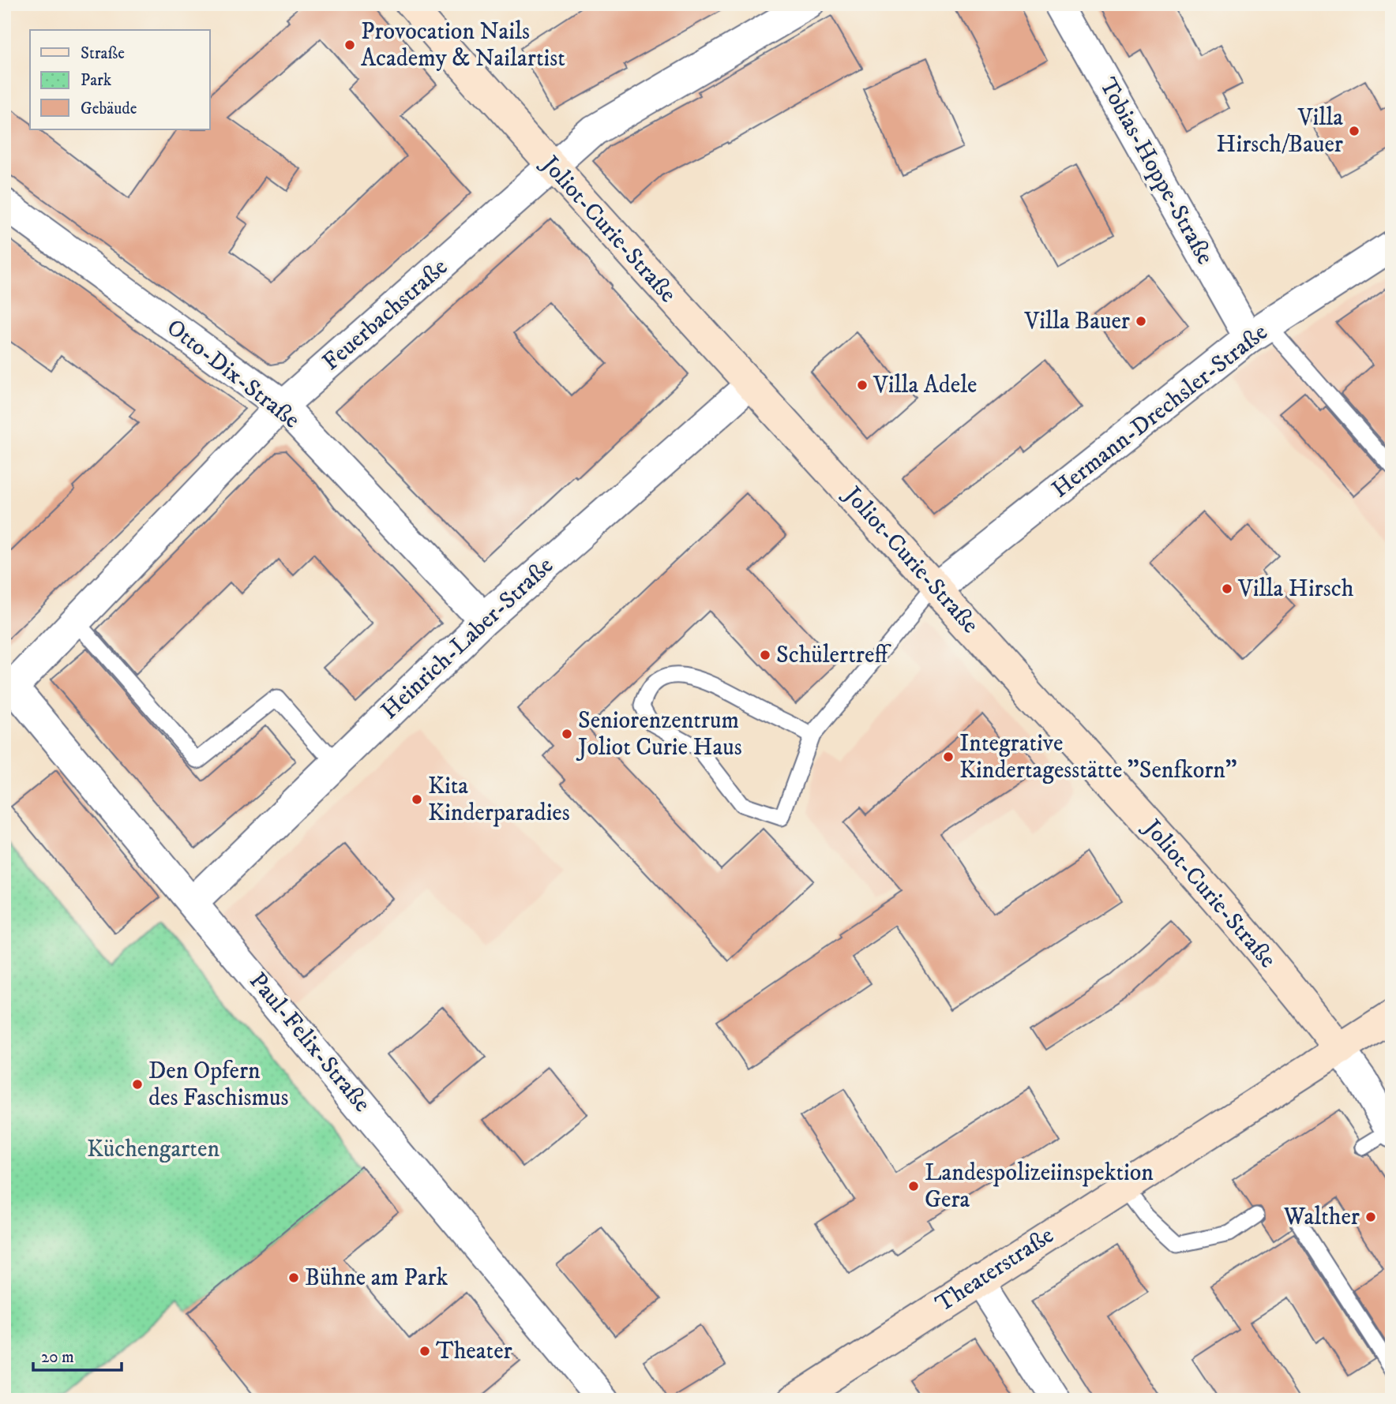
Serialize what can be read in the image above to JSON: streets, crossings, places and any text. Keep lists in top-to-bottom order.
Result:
{
  "streets": {
    "main road": ["Joliot-Curie-Straße", "Theaterstraße"],
    "street": [
      "Tobias-Hoppe-Straße",
      "Feuerbachstraße",
      "Otto-Dix-Straße",
      "Hermann-Drechsler-Straße",
      "Heinrich-Laber-Straße",
      "Paul-Felix-Straße"
    ]
  },
  "crossings": [
    ["Tobias-Hoppe-Straße", "Hermann-Drechsler-Straße"],
    ["Joliot-Curie-Straße", "Feuerbachstraße"],
    ["Joliot-Curie-Straße", "Hermann-Drechsler-Straße"],
    ["Joliot-Curie-Straße", "Heinrich-Laber-Straße"],
    ["Joliot-Curie-Straße", "Theaterstraße"],
    ["Feuerbachstraße", "Otto-Dix-Straße"],
    ["Feuerbachstraße", "Paul-Felix-Straße"],
    ["Otto-Dix-Straße", "Heinrich-Laber-Straße"],
    ["Heinrich-Laber-Straße", "Paul-Felix-Straße"]
  ],
  "parks": ["Küchengarten"],
  "places": [
    "Provocation Nails Academy & Nailartist",
    "Villa Hirsch/Bauer",
    "Villa Bauer",
    "Villa Adele",
    "Villa Hirsch",
    "Schülertreff",
    "Seniorenzentrum Joliot Curie Haus",
    "Integrative Kindertagesstätte \"Senfkorn\"",
    "Kita Kinderparadies",
    "Den Opfern des Faschismus",
    "Landespolizeiinspektion Gera",
    "Walther",
    "Bühne am Park",
    "Theater"
  ],
  "legend": ["Straße", "Park", "Gebäude"],
  "scale_bar": "20 m"
}
